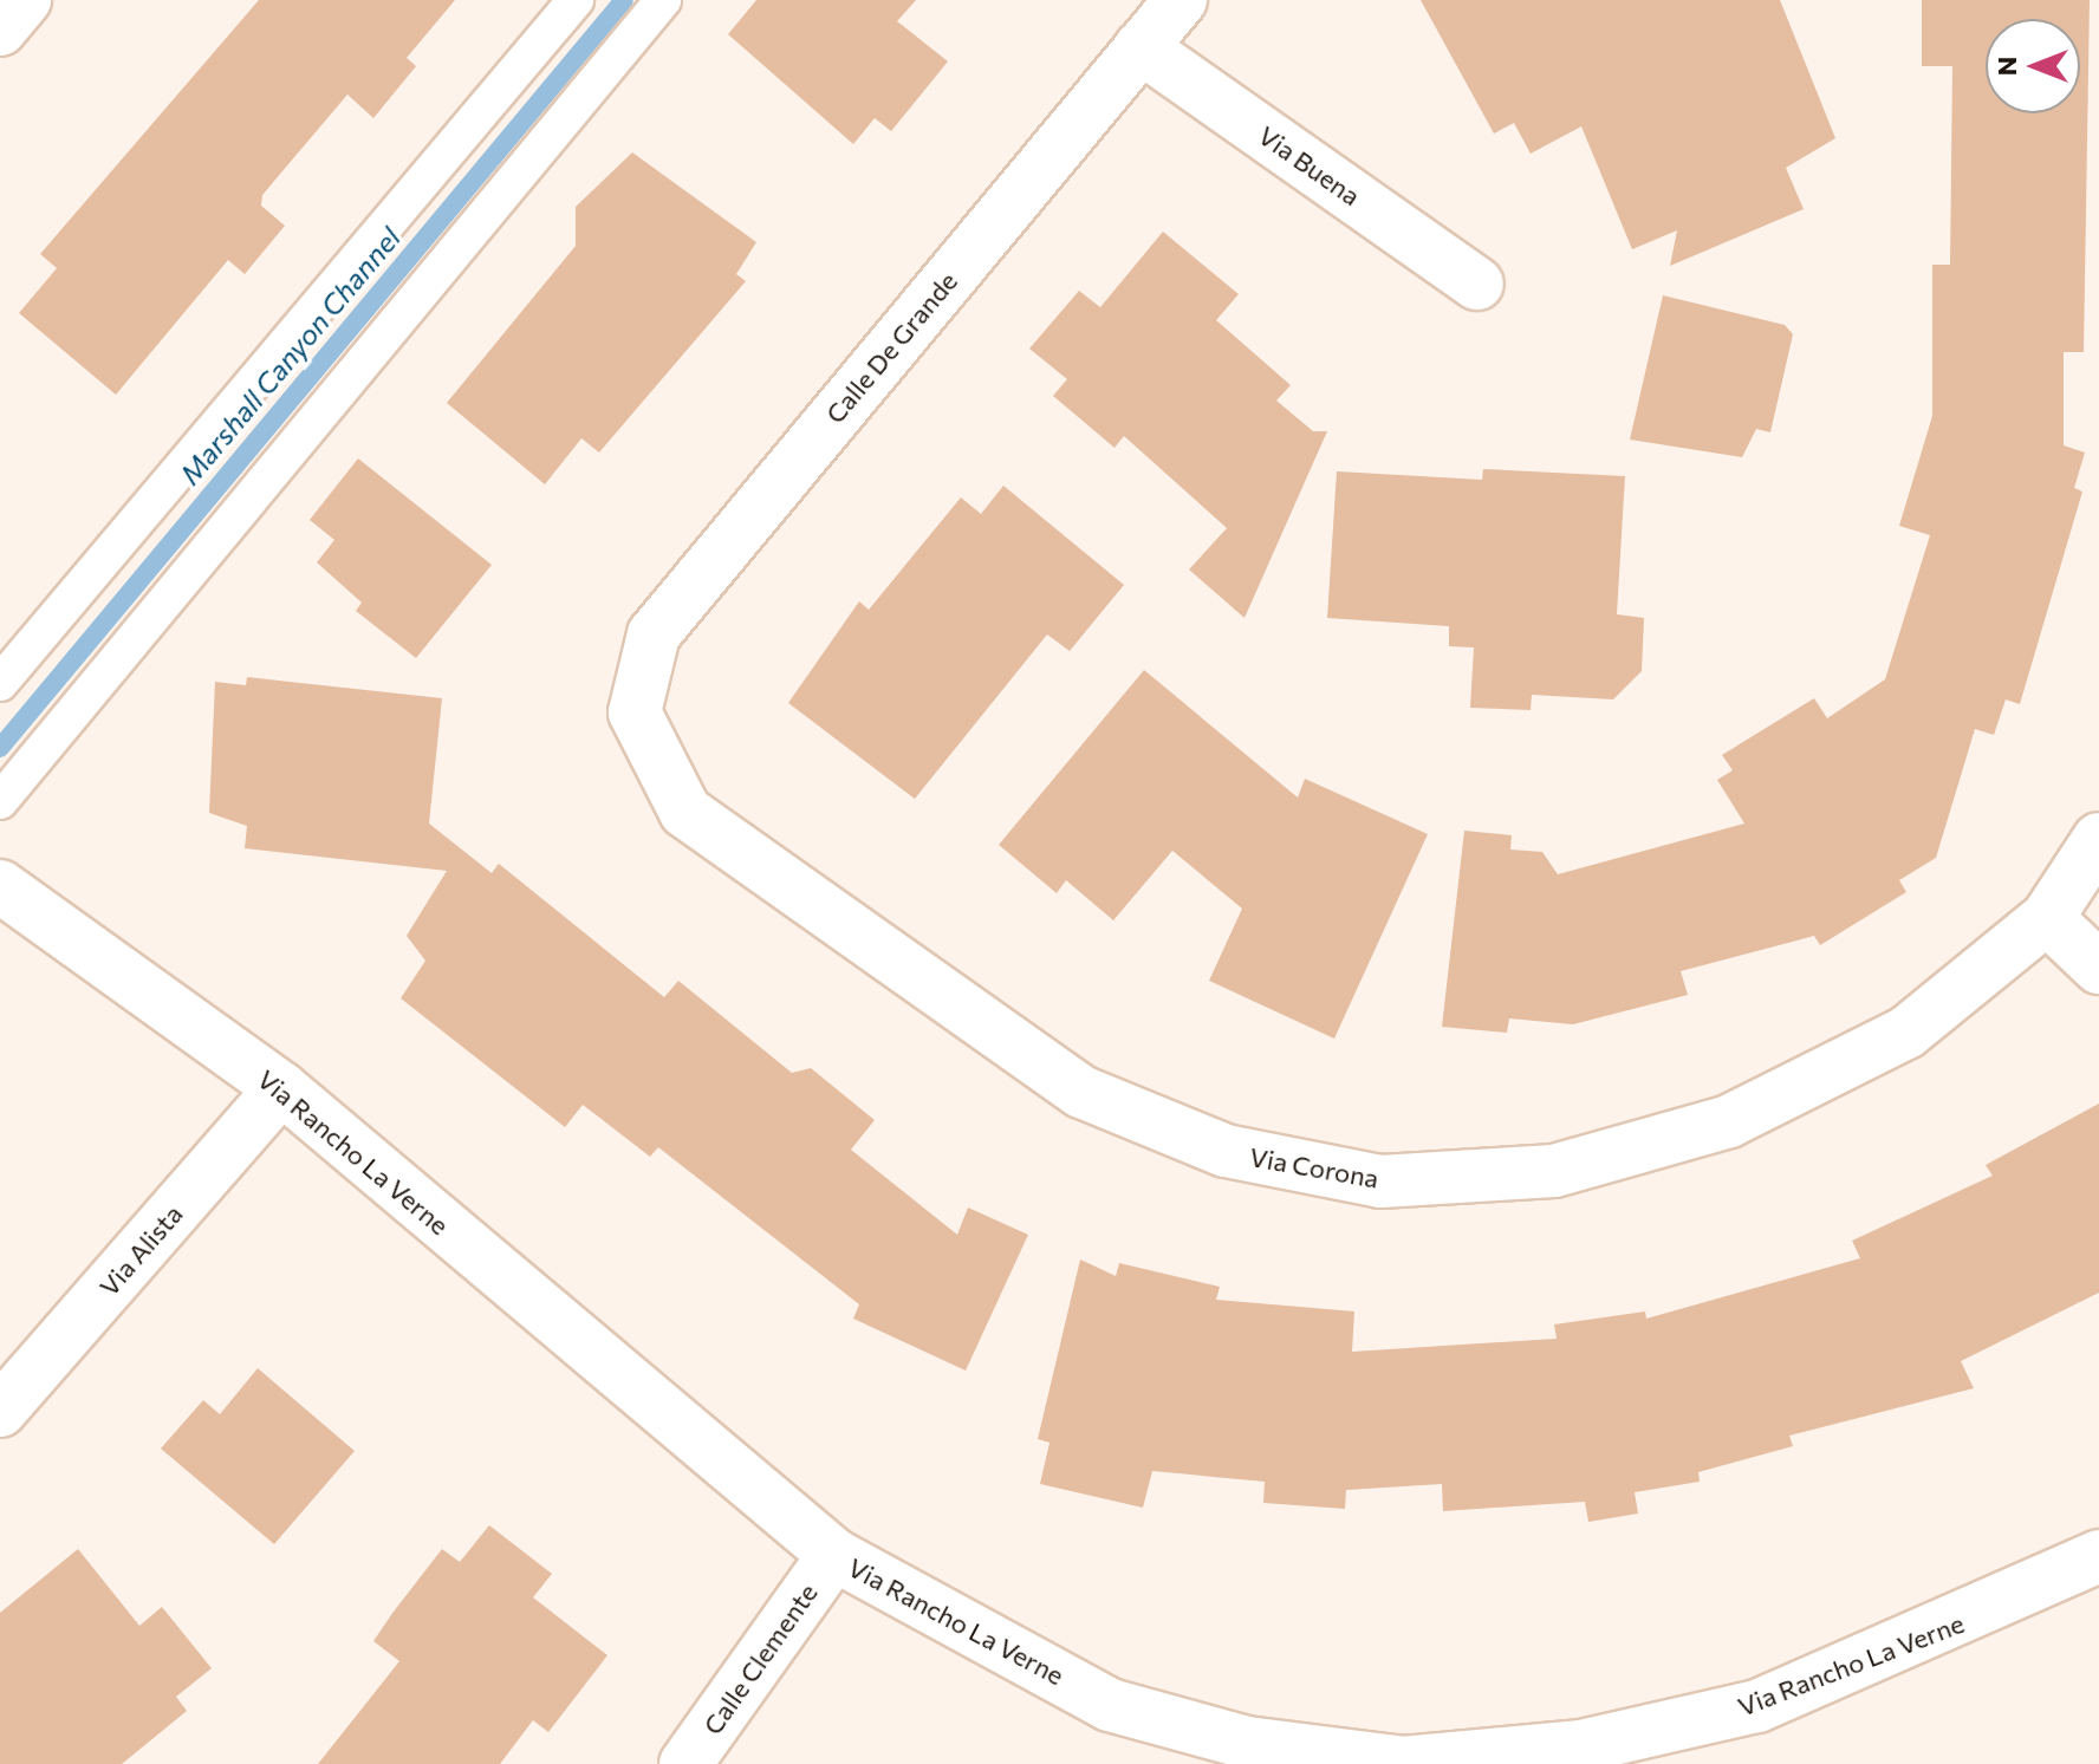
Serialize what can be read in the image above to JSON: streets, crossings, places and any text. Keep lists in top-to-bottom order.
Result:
{
  "streets": {
    "street": [
      "Via Buena",
      "Calle De Grande",
      "Via Rancho La Verne",
      "Via Corona",
      "Via Alista",
      "Calle Clemente"
    ]
  },
  "crossings": [
    ["Via Buena", "Calle De Grande"],
    ["Calle De Grande", "Via Corona"],
    ["Via Rancho La Verne", "Via Alista"],
    ["Via Rancho La Verne", "Calle Clemente"]
  ],
  "water": ["Marshall Canyon Channel"],
  "north": "left"
}
